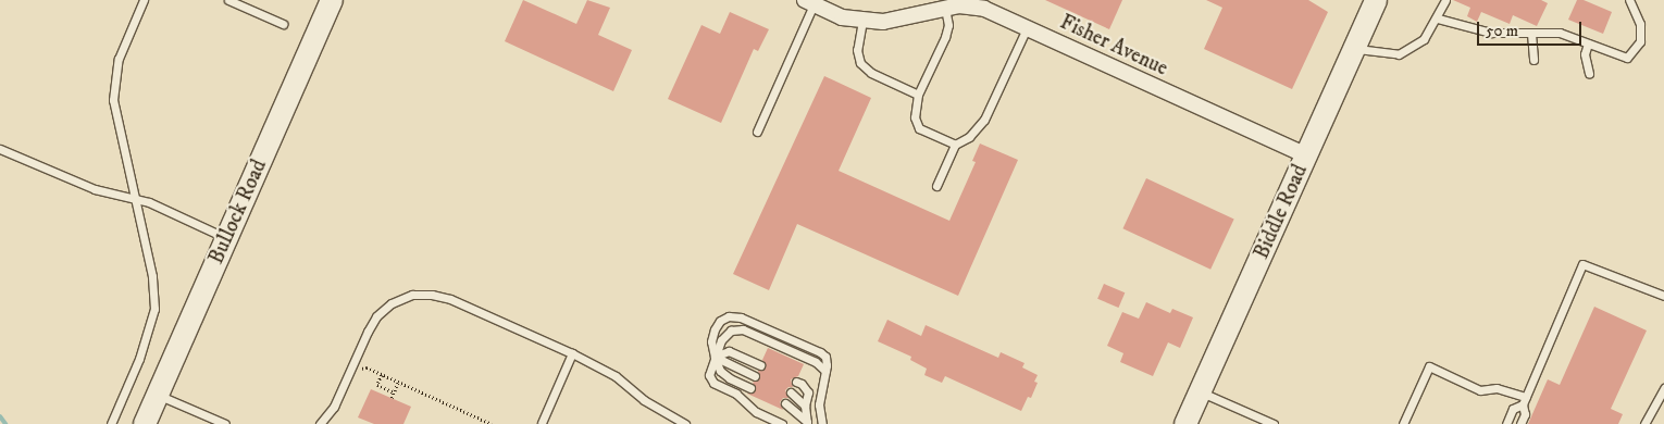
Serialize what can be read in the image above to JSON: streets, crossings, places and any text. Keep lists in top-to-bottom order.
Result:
{
  "streets": {
    "main road": ["Bullock Road", "Biddle Road"],
    "street": ["Fisher Avenue"]
  },
  "crossings": [
    ["Fisher Avenue", "Biddle Road"]
  ],
  "scale_bar": "50 m"
}
